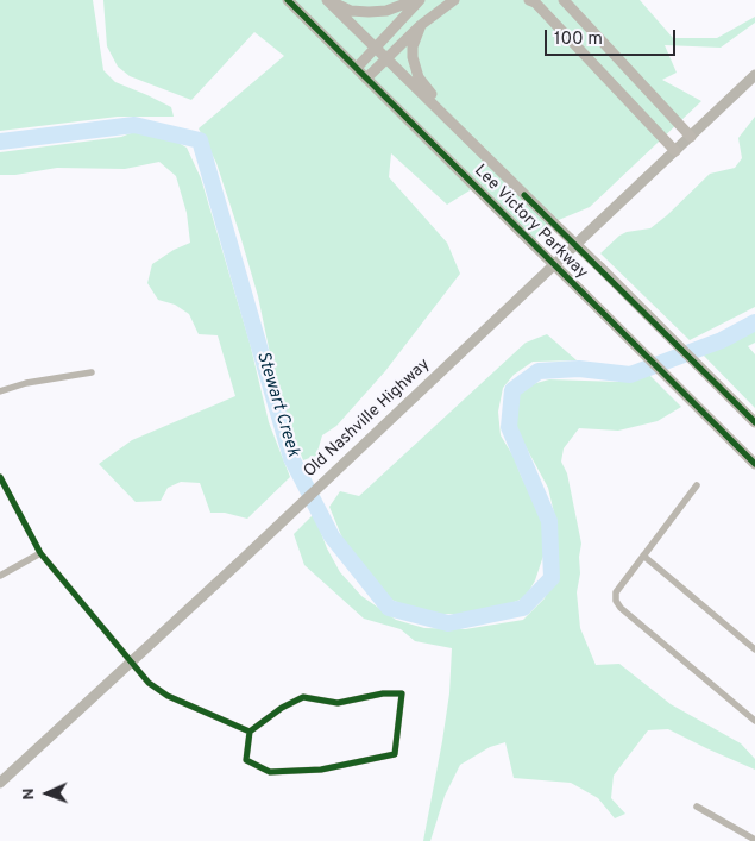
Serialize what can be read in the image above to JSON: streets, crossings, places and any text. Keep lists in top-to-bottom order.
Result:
{
  "streets": {
    "main road": ["Lee Victory Parkway", "Old Nashville Highway"]
  },
  "water": ["Stewart Creek"],
  "scale_bar": "100 m",
  "north": "left"
}
